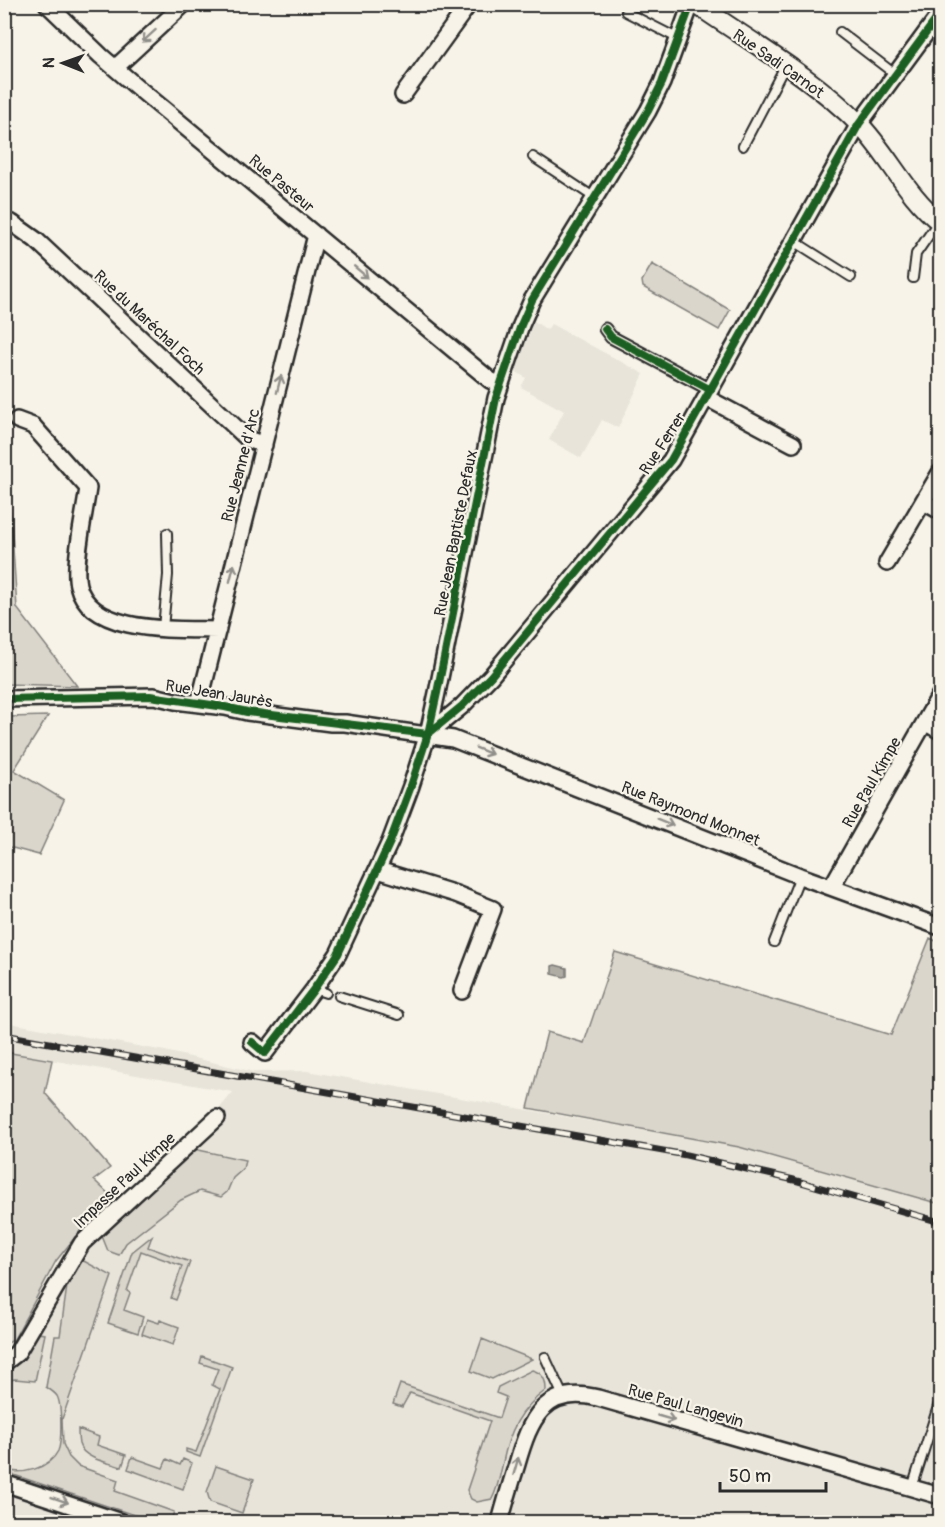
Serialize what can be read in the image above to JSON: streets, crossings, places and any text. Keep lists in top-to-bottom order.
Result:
{
  "streets": {
    "street": [
      "Rue Sadi Carnot",
      "Rue Pasteur",
      "Rue du Maréchal Foch",
      "Rue Ferrer",
      "Rue Jeanne d'Arc",
      "Rue Jean Baptiste Defaux",
      "Rue Jean Jaurès",
      "Rue Paul Kimpe",
      "Rue Raymond Monnet",
      "Impasse Paul Kimpe",
      "Rue Paul Langevin"
    ]
  },
  "crossings": [
    ["Rue Sadi Carnot", "Rue Ferrer"],
    ["Rue Pasteur", "Rue Jeanne d'Arc"],
    ["Rue Pasteur", "Rue Jean Baptiste Defaux"],
    ["Rue du Maréchal Foch", "Rue Jeanne d'Arc"],
    ["Rue Ferrer", "Rue Jean Baptiste Defaux"],
    ["Rue Ferrer", "Rue Jean Jaurès"],
    ["Rue Ferrer", "Rue Raymond Monnet"],
    ["Rue Jeanne d'Arc", "Rue Jean Jaurès"],
    ["Rue Jean Baptiste Defaux", "Rue Jean Jaurès"],
    ["Rue Jean Baptiste Defaux", "Rue Raymond Monnet"],
    ["Rue Jean Jaurès", "Rue Raymond Monnet"],
    ["Rue Paul Kimpe", "Rue Raymond Monnet"]
  ],
  "one_way": [
    "Rue Pasteur",
    "Rue Jeanne d'Arc",
    "Rue Raymond Monnet",
    "Rue Paul Langevin"
  ],
  "scale_bar": "50 m",
  "north": "left"
}
